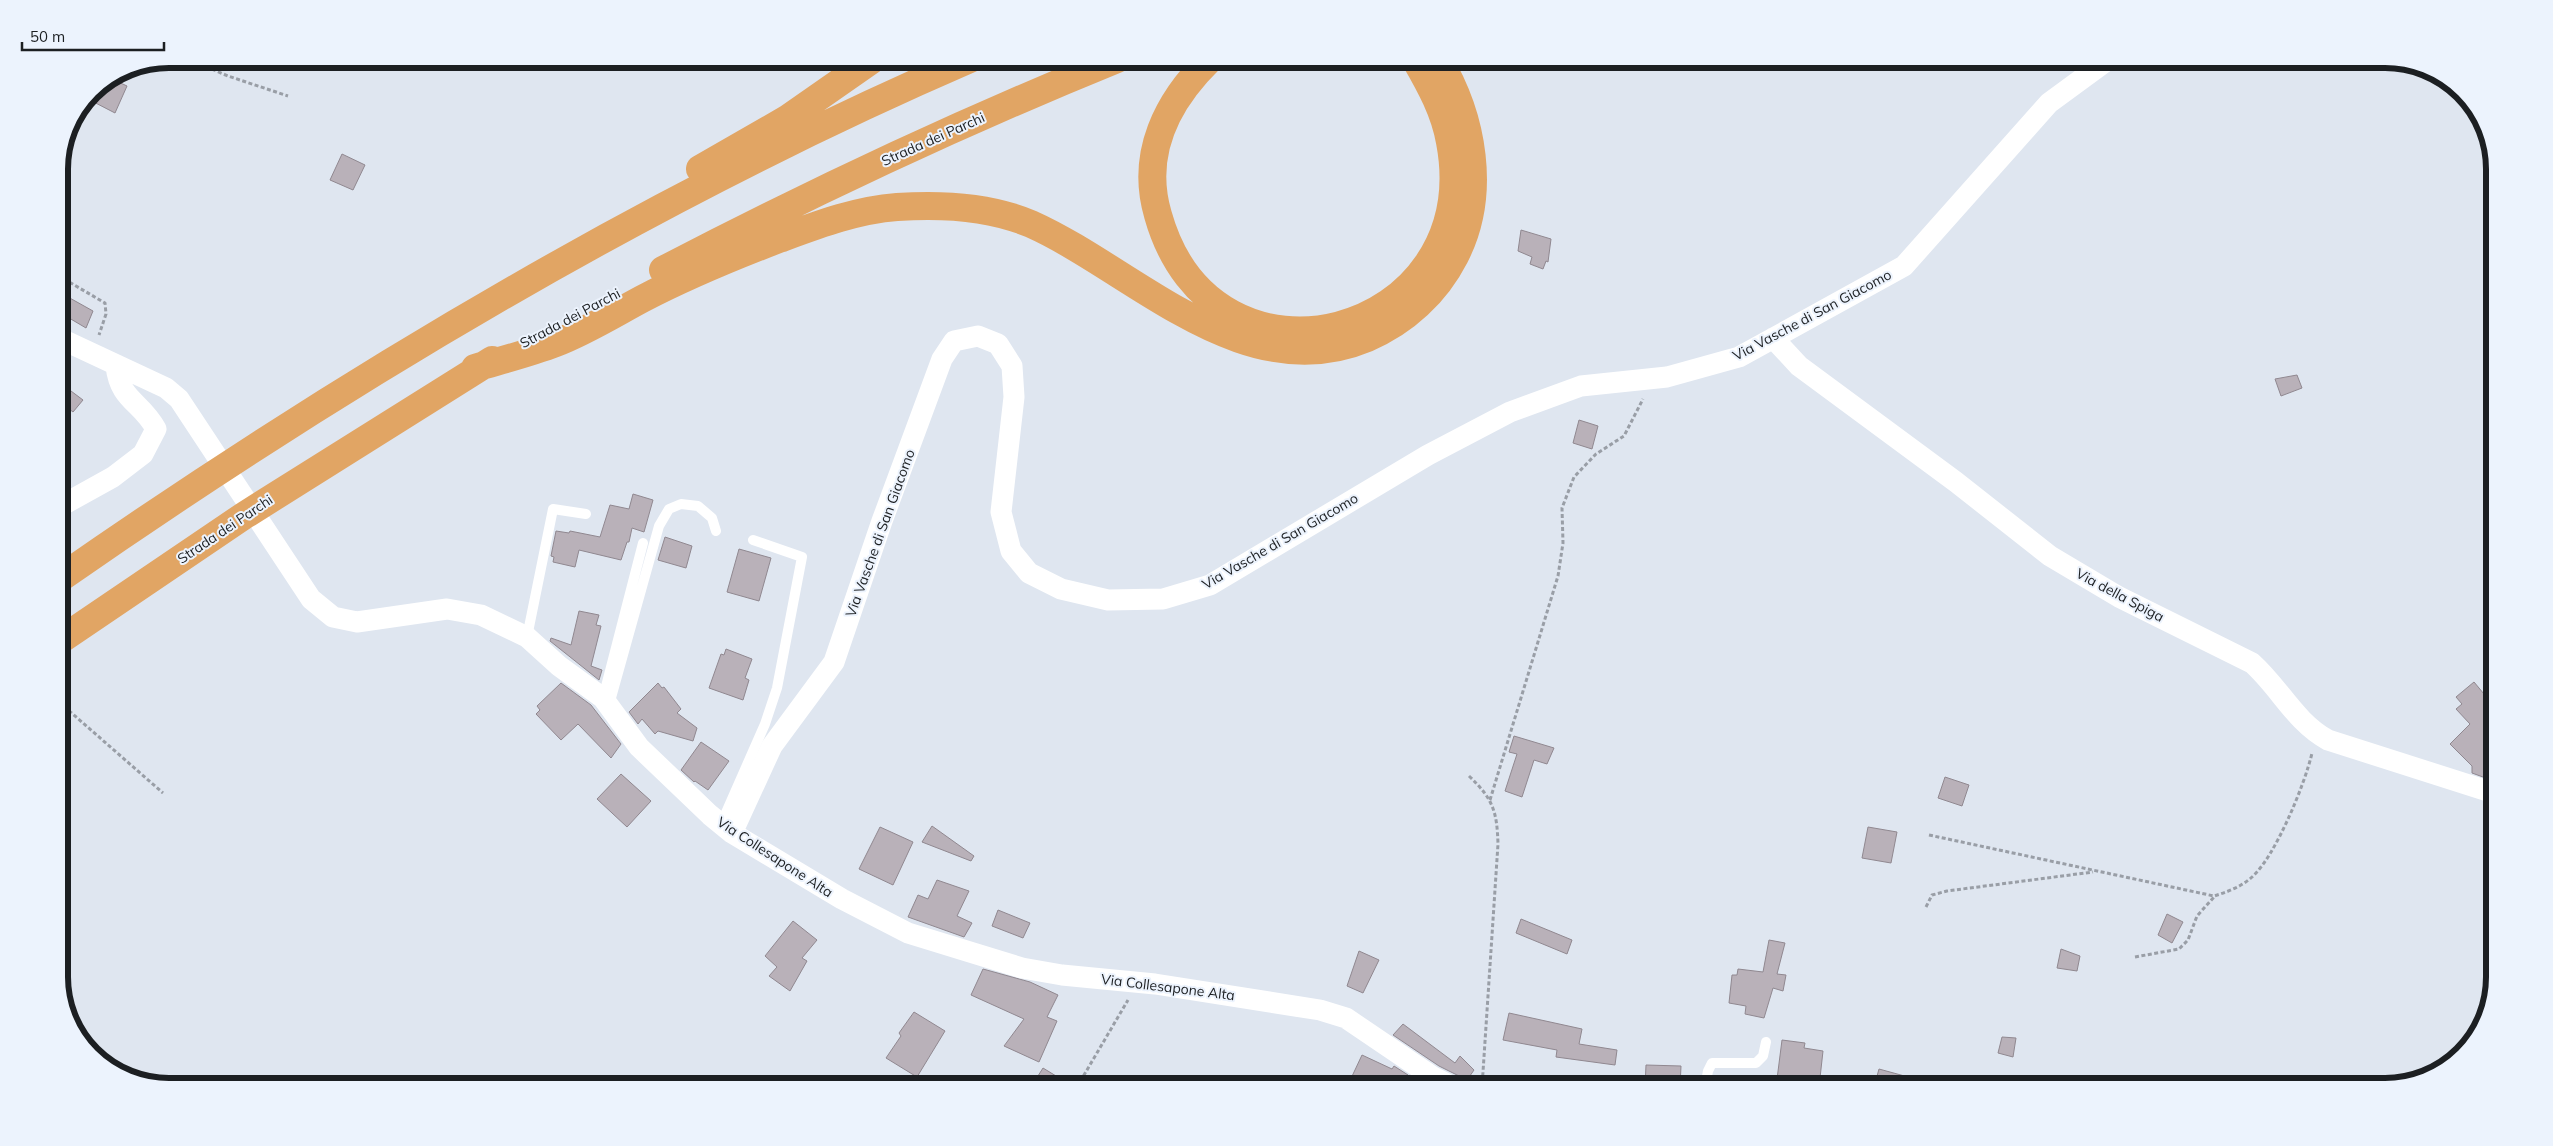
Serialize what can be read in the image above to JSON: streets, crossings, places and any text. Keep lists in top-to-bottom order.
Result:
{
  "streets": {
    "highway": ["Strada dei Parchi"],
    "street": ["Via Vasche di San Giacomo", "Via della Spiga", "Via Collesapone Alta"]
  },
  "crossings": [
    ["Via Vasche di San Giacomo", "Via della Spiga"],
    ["Via Vasche di San Giacomo", "Via Collesapone Alta"]
  ],
  "scale_bar": "50 m"
}
